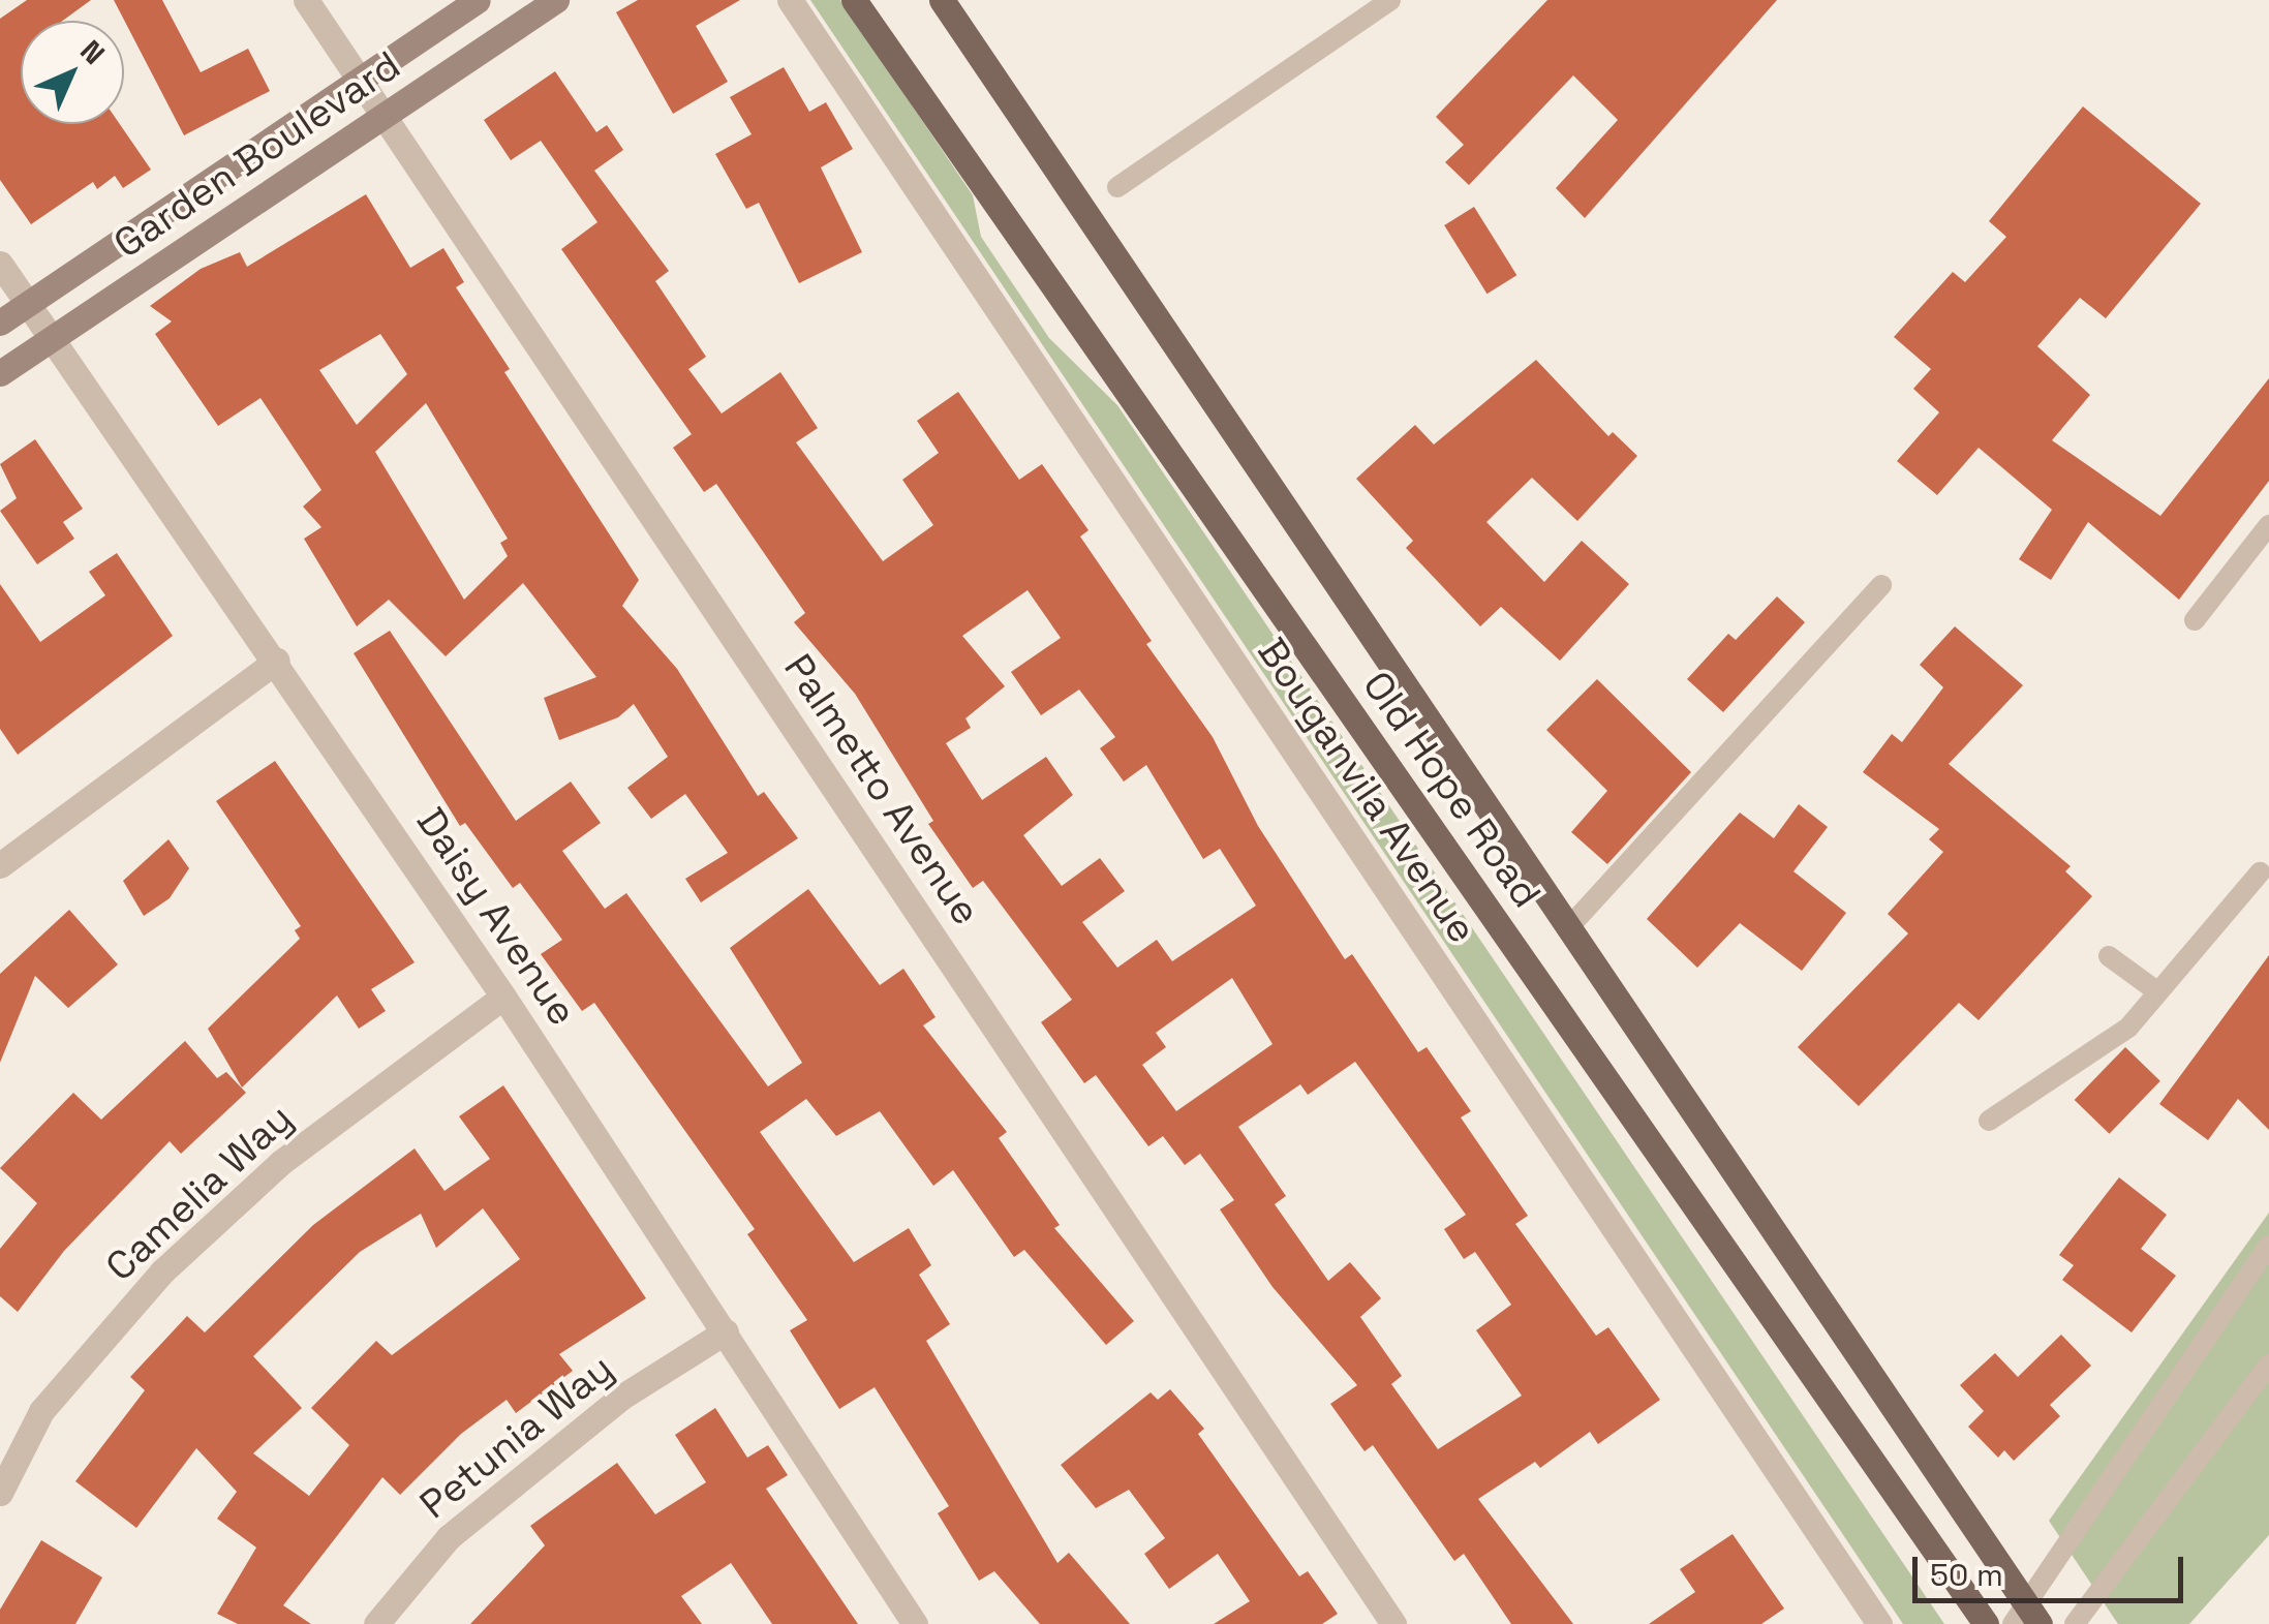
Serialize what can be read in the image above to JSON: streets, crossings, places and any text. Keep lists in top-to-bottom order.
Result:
{
  "streets": {
    "main road": ["Old Hope Road"],
    "street": [
      "Garden Boulevard",
      "Palmetto Avenue",
      "Bouganvila Avenue",
      "Daisy Avenue",
      "Camelia Way",
      "Petunia Way"
    ]
  },
  "crossings": [
    ["Garden Boulevard", "Palmetto Avenue"],
    ["Garden Boulevard", "Daisy Avenue"],
    ["Daisy Avenue", "Camelia Way"],
    ["Daisy Avenue", "Petunia Way"]
  ],
  "scale_bar": "50 m",
  "north": "top right"
}
